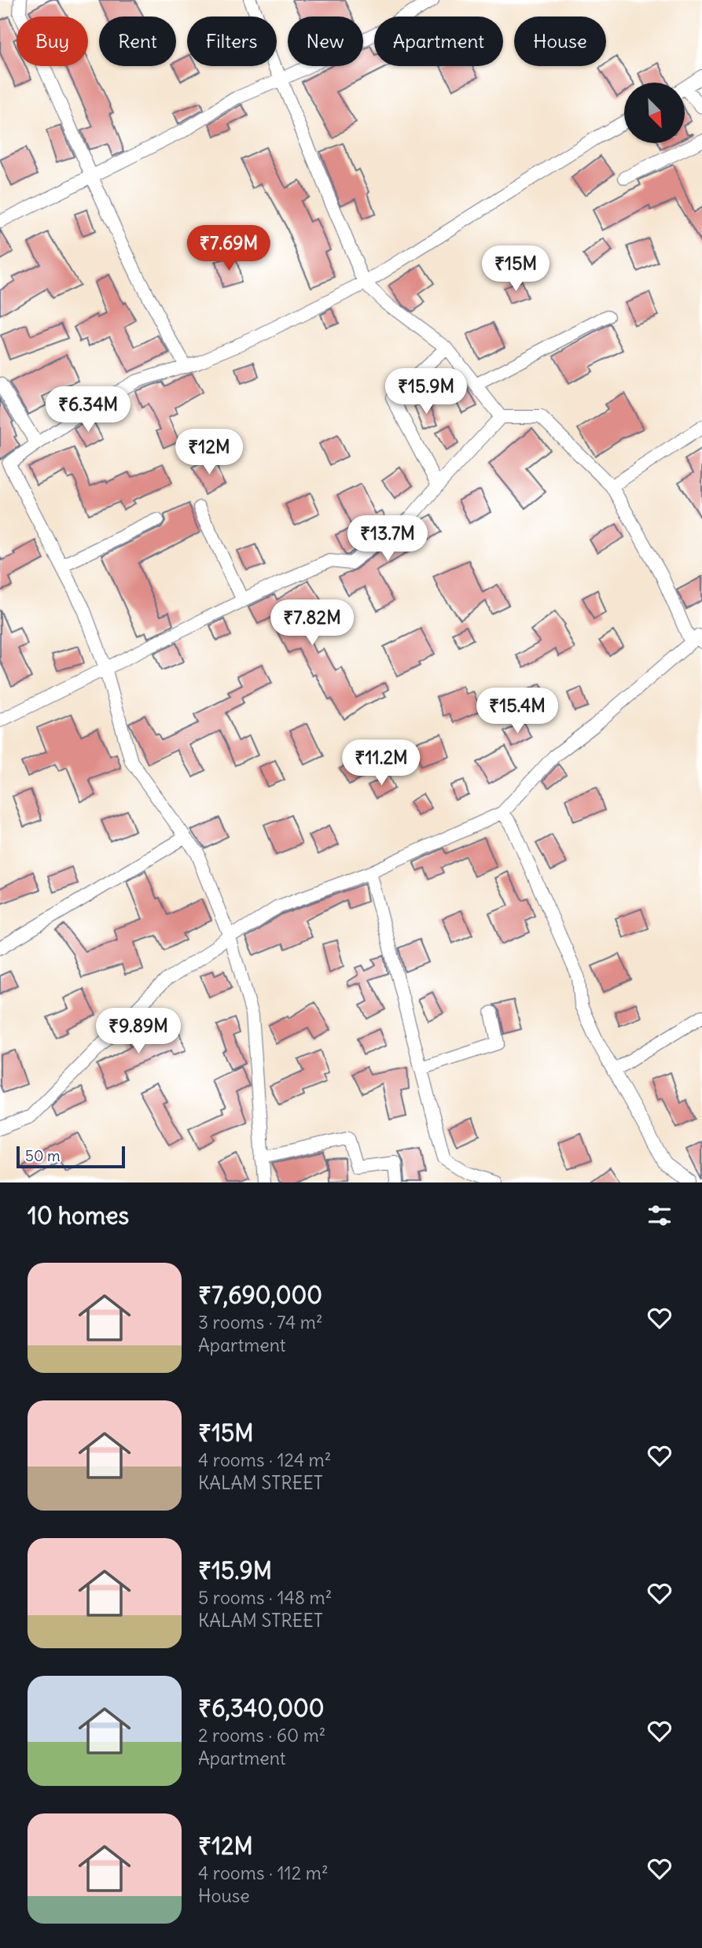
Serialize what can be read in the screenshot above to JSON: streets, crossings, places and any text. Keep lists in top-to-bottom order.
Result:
{
  "scale_bar": "50 m",
  "north": "bottom right",
  "page": {
    "chip": [
      "Buy",
      "Rent",
      "Filters",
      "New",
      "Apartment",
      "House"
    ],
    "price": [
      "₹7.69M",
      "₹15M",
      "₹15.9M",
      "₹6.34M",
      "₹12M",
      "₹13.7M",
      "₹7.82M",
      "₹15.4M",
      "₹11.2M",
      "₹9.89M"
    ],
    "scale": "50 m",
    "heading": "10 homes",
    "list": [
      {
        "name": "₹7,690,000",
        "note": "3 rooms · 74 m² · Apartment"
      },
      {
        "name": "₹15M",
        "note": "4 rooms · 124 m² · KALAM STREET"
      },
      {
        "name": "₹15.9M",
        "note": "5 rooms · 148 m² · KALAM STREET"
      },
      {
        "name": "₹6,340,000",
        "note": "2 rooms · 60 m² · Apartment"
      },
      {
        "name": "₹12M",
        "note": "4 rooms · 112 m² · House"
      }
    ]
  }
}
